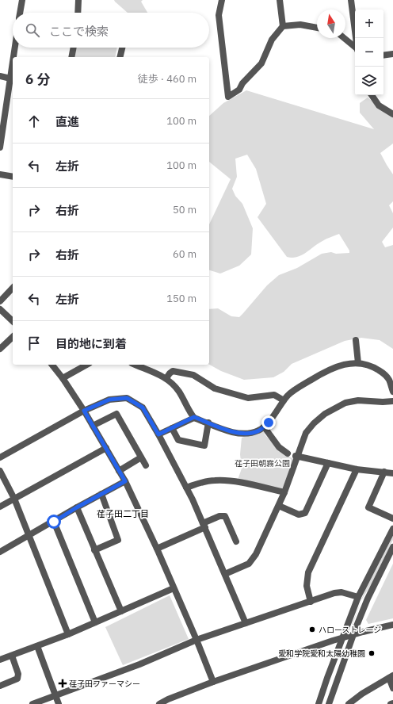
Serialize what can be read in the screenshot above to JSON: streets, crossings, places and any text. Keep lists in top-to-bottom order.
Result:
{
  "districts": ["荏子田二丁目"],
  "parks": ["荏子田朝霧公園"],
  "places": {
    "other": ["ハローストレージ", "愛和学院愛和太陽幼稚園"],
    "health": ["荏子田ファーマシー"]
  },
  "north": "top",
  "page": {
    "map_buttons": ["+", "−"],
    "search": "ここで検索",
    "heading": ["6 分", "徒歩 · 460 m"],
    "list": [
      ["直進", "100 m"],
      ["左折", "100 m"],
      ["右折", "50 m"],
      ["右折", "60 m"],
      ["左折", "150 m"],
      "目的地に到着"
    ]
  }
}
